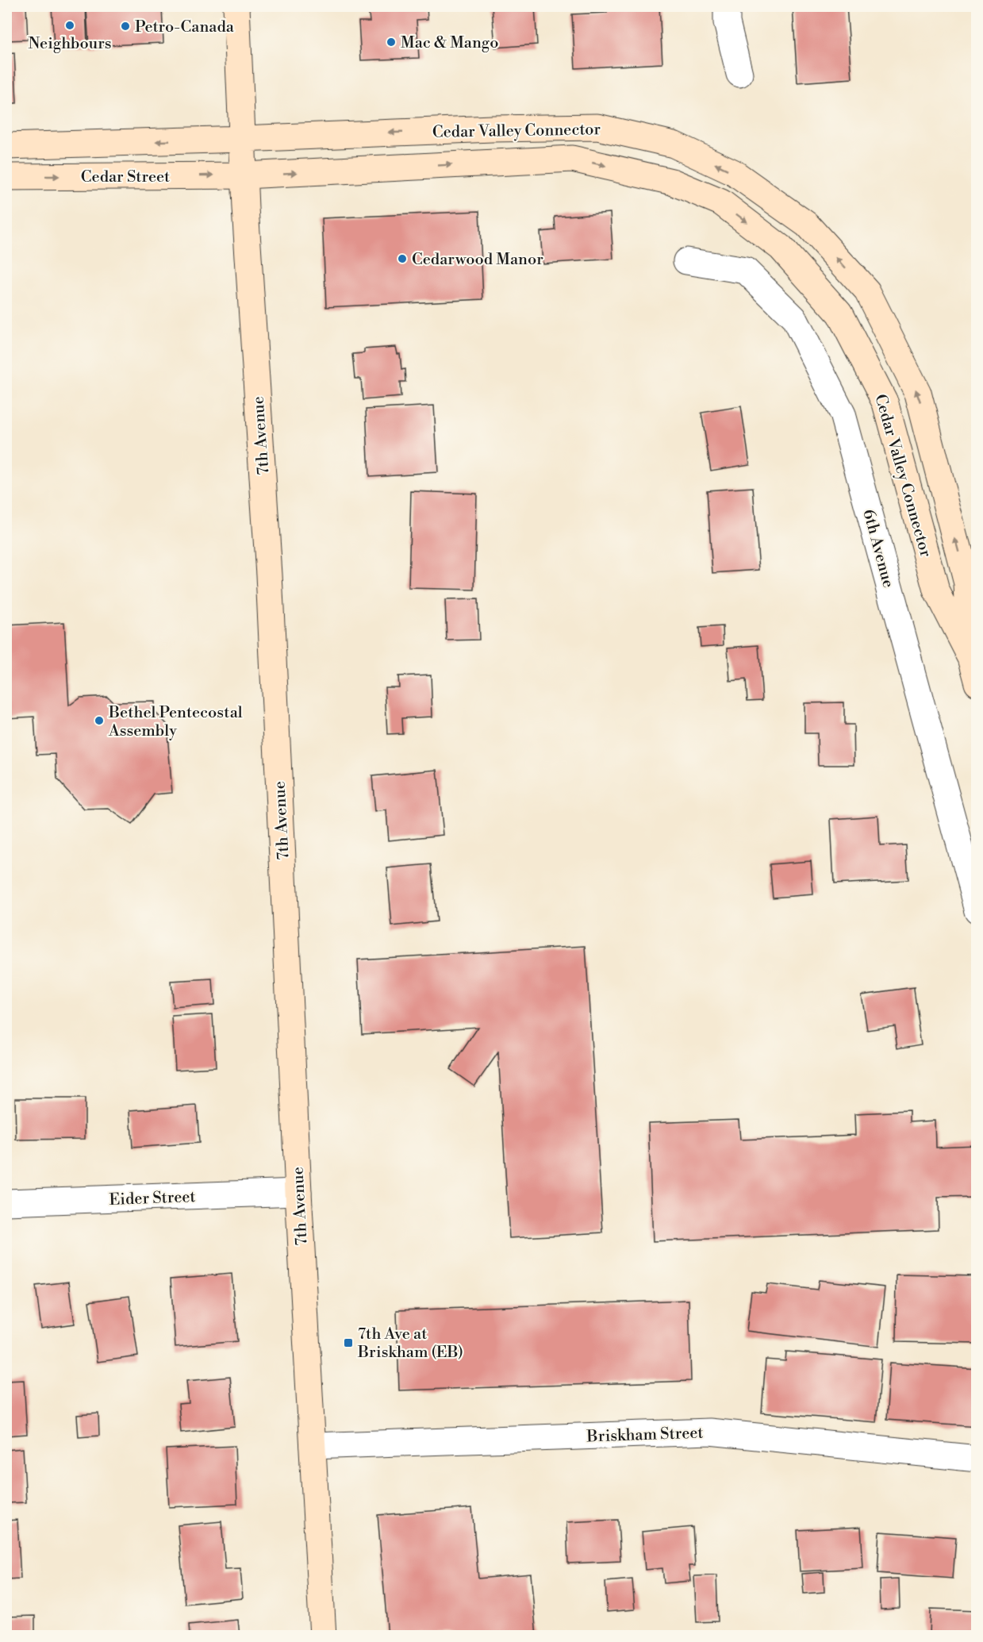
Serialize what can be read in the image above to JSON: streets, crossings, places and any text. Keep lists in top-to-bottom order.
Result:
{
  "streets": {
    "main road": ["Cedar Valley Connector", "Cedar Street", "7th Avenue"],
    "street": ["6th Avenue", "Eider Street", "Briskham Street"]
  },
  "crossings": [
    ["Cedar Valley Connector", "Cedar Street"],
    ["Cedar Valley Connector", "7th Avenue"],
    ["Cedar Street", "7th Avenue"],
    ["7th Avenue", "Eider Street"],
    ["7th Avenue", "Briskham Street"]
  ],
  "places": {
    "other": [
      "Neighbours",
      "Petro-Canada",
      "Mac & Mango",
      "Cedarwood Manor",
      "Bethel Pentecostal Assembly"
    ],
    "transit": ["7th Ave at Briskham (EB)"]
  }
}
